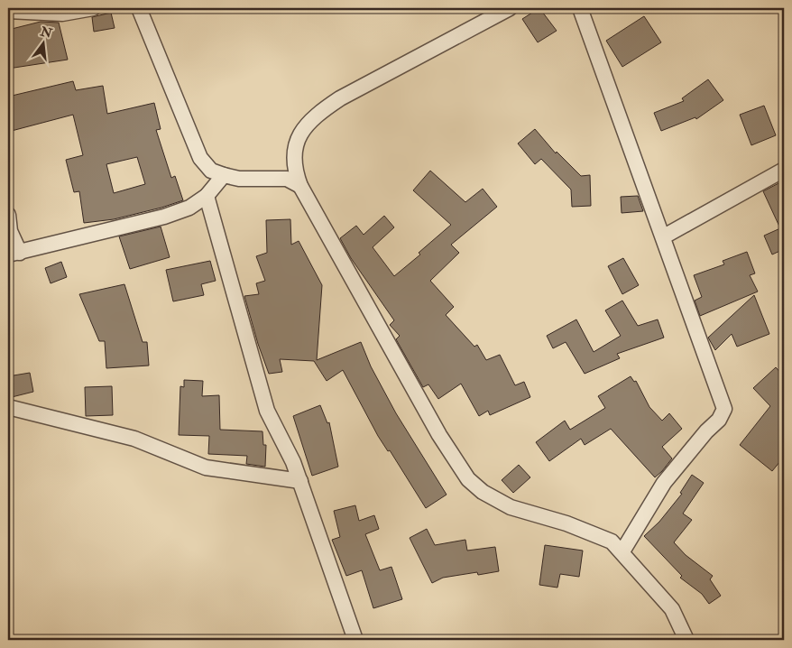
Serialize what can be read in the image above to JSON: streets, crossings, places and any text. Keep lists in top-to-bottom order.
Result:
{
  "north": "top"
}
